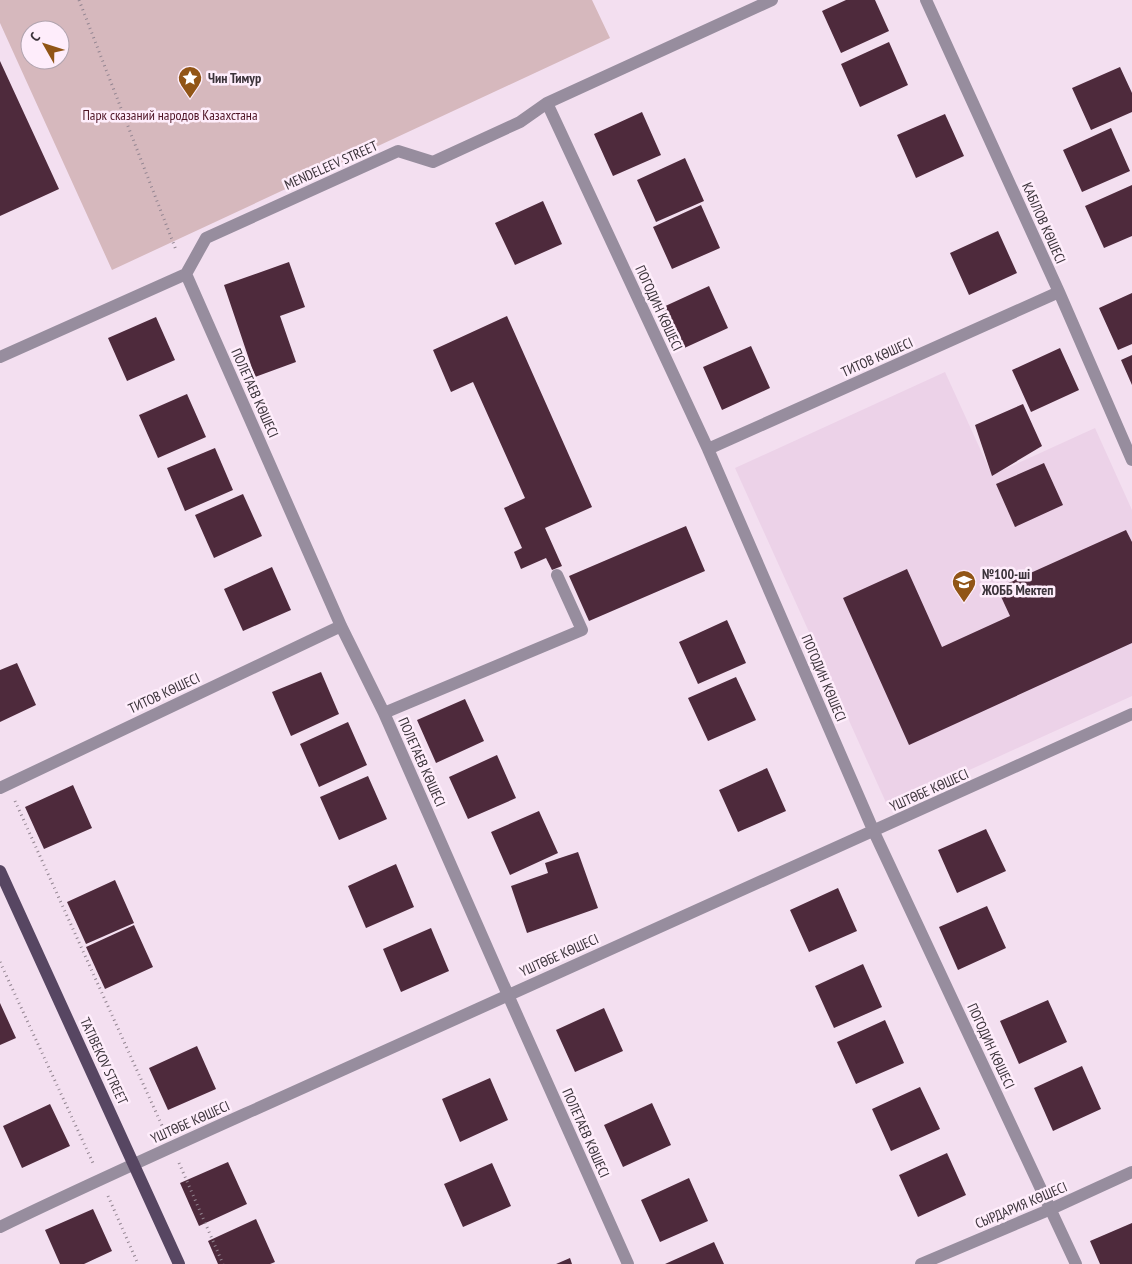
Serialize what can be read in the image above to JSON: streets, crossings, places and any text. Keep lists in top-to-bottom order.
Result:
{
  "streets": {
    "main road": ["TATIBEKOV STREET"],
    "street": [
      "MENDELEEV STREET",
      "КАБІЛОВ КӨШЕСІ",
      "ПОГОДИН КӨШЕСІ",
      "ТИТОВ КӨШЕСІ",
      "ПОЛЕТАЕВ КӨШЕСІ",
      "ҮШТӨБЕ КӨШЕСІ",
      "СЫРДАРИЯ КӨШЕСІ"
    ]
  },
  "crossings": [
    ["MENDELEEV STREET", "ПОГОДИН КӨШЕСІ"],
    ["MENDELEEV STREET", "ПОЛЕТАЕВ КӨШЕСІ"],
    ["КАБІЛОВ КӨШЕСІ", "ТИТОВ КӨШЕСІ"],
    ["ПОГОДИН КӨШЕСІ", "ТИТОВ КӨШЕСІ"],
    ["ПОГОДИН КӨШЕСІ", "ҮШТӨБЕ КӨШЕСІ"],
    ["ПОГОДИН КӨШЕСІ", "СЫРДАРИЯ КӨШЕСІ"],
    ["ТИТОВ КӨШЕСІ", "ПОЛЕТАЕВ КӨШЕСІ"],
    ["ПОЛЕТАЕВ КӨШЕСІ", "ҮШТӨБЕ КӨШЕСІ"],
    ["ҮШТӨБЕ КӨШЕСІ", "TATIBEKOV STREET"]
  ],
  "parks": ["Парк сказаний народов Казахстана"],
  "places": {
    "place": ["Чин Тимур"],
    "school or university": ["№100-ші ЖОББ Мектеп"]
  },
  "north": "top left"
}
